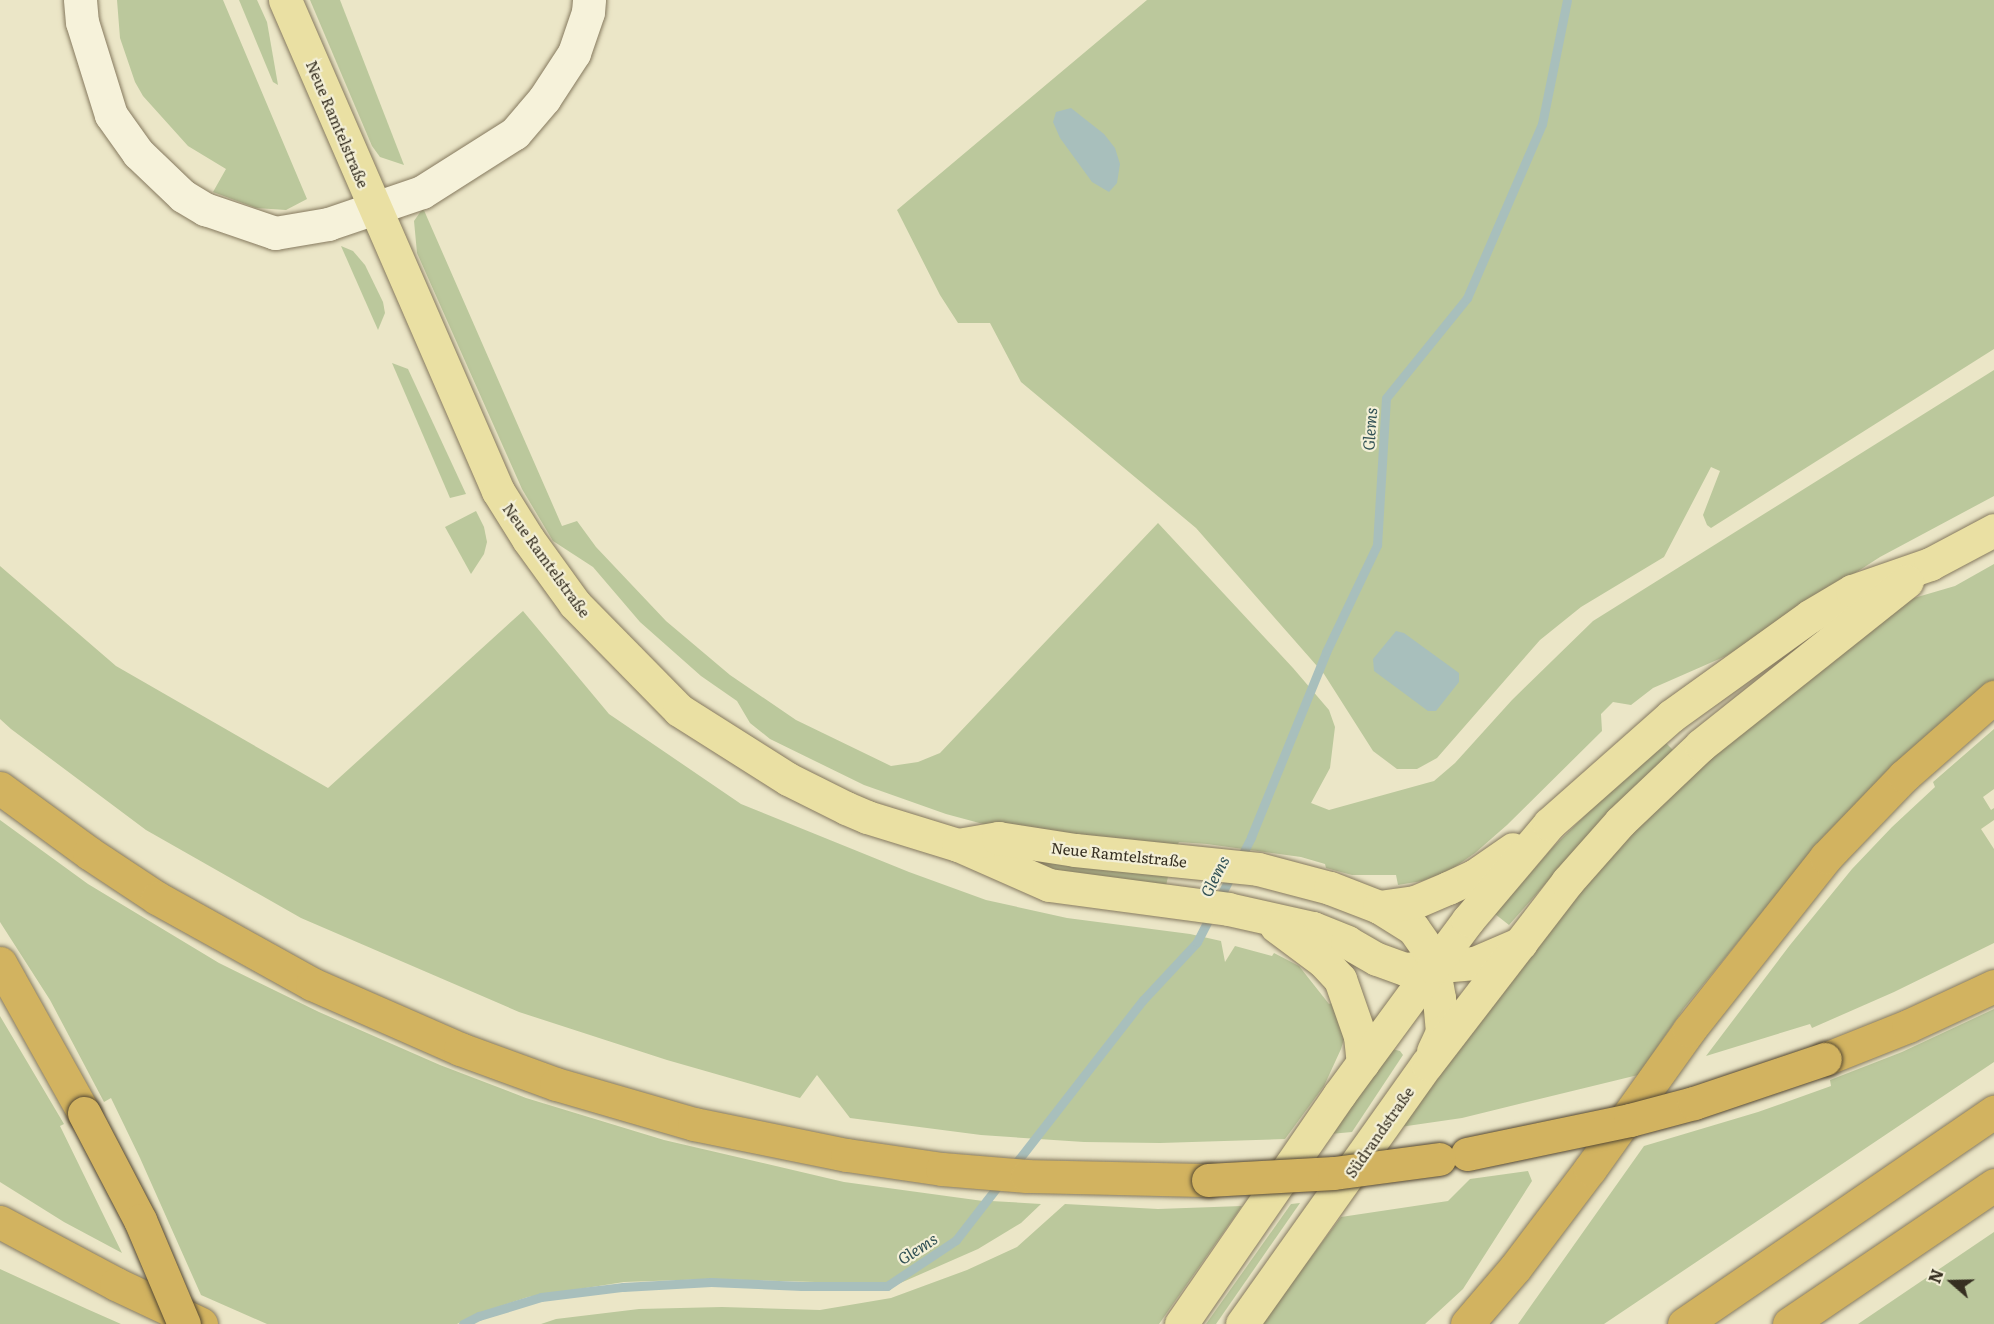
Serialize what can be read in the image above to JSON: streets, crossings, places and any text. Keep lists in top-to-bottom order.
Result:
{
  "streets": {
    "main road": ["Neue Ramtelstraße", "Südrandstraße"]
  },
  "water": ["Glems"],
  "north": "left"
}
